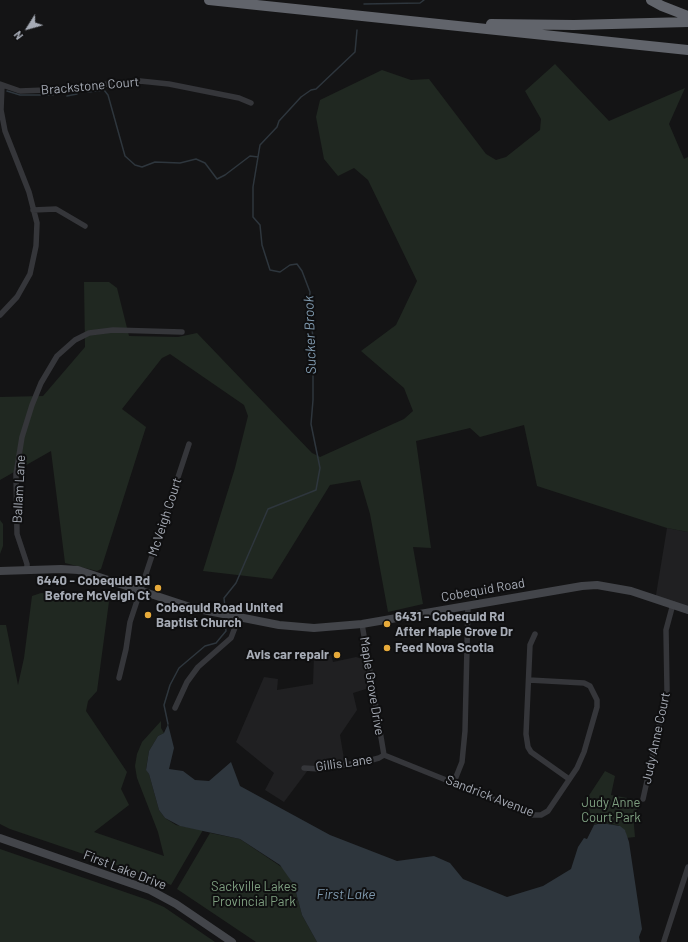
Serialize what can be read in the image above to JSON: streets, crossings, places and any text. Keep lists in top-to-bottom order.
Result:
{
  "streets": {
    "main road": ["Cobequid Road", "First Lake Drive"],
    "street": [
      "Brackstone Court",
      "Ballam Lane",
      "McVeigh Court",
      "Maple Grove Drive",
      "Judy Anne Court",
      "Gillis Lane",
      "Sandrick Avenue"
    ]
  },
  "crossings": [
    ["Ballam Lane", "Cobequid Road"],
    ["McVeigh Court", "Cobequid Road"],
    ["Cobequid Road", "Maple Grove Drive"],
    ["Cobequid Road", "Judy Anne Court"],
    ["Maple Grove Drive", "Gillis Lane"],
    ["Maple Grove Drive", "Sandrick Avenue"],
    ["Gillis Lane", "Sandrick Avenue"]
  ],
  "water": ["Sucker Brook", "First Lake"],
  "parks": ["Judy Anne Court Park", "Sackville Lakes Provincial Park"],
  "places": [
    "6440 - Cobequid Rd Before McVeigh Ct",
    "Cobequid Road United Baptist Church",
    "6431 - Cobequid Rd After Maple Grove Dr",
    "Feed Nova Scotia",
    "Avis car repair"
  ],
  "north": "bottom left"
}
